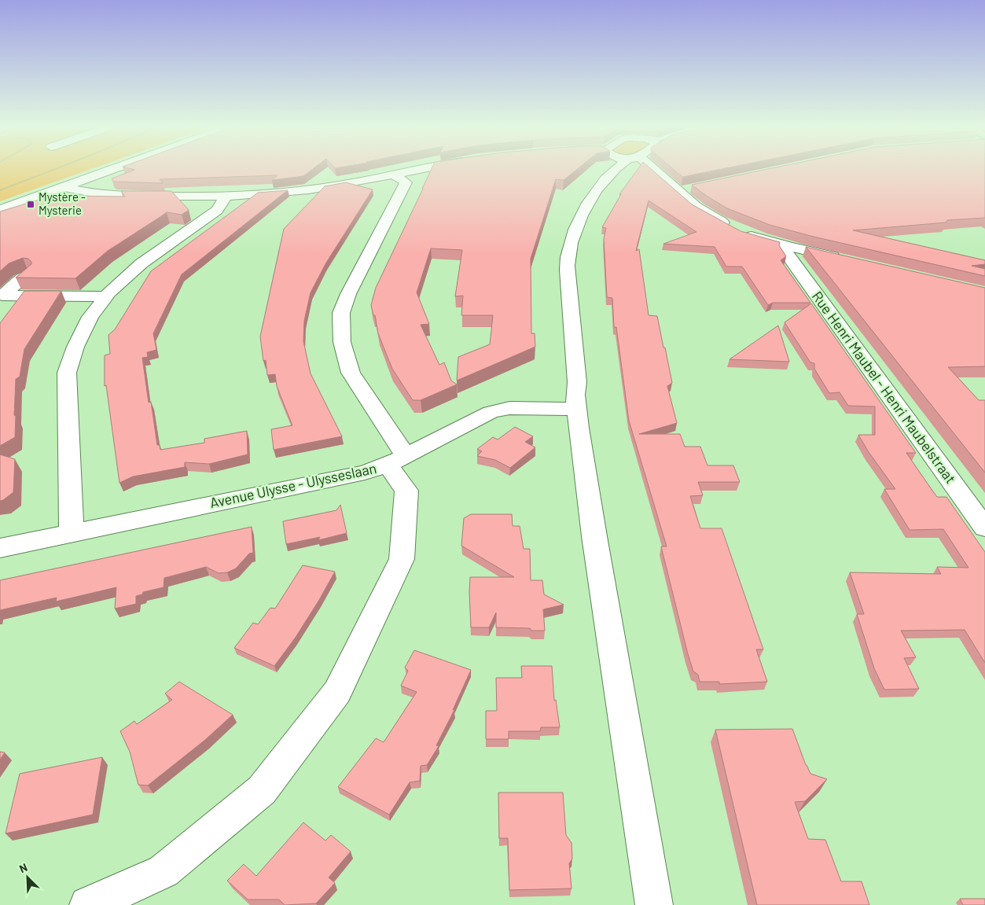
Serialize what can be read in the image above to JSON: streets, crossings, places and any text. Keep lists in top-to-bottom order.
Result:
{
  "streets": {
    "street": ["Rue Henri Maubel - Henri Maubelstraat", "Avenue Ulysse - Ulysseslaan"]
  },
  "places": {
    "transit": ["Mystère - Mysterie"]
  },
  "north": "top left"
}
